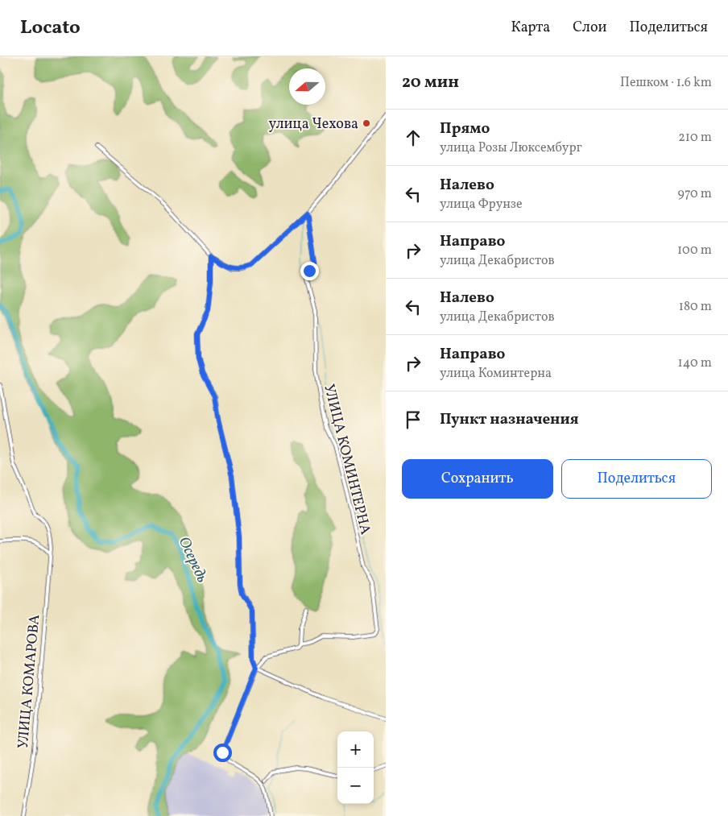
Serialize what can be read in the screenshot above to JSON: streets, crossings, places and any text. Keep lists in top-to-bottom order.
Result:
{
  "streets": {
    "street": ["УЛИЦА КОМИНТЕРНА", "УЛИЦА КОМАРОВА"]
  },
  "water": ["Осередь"],
  "places": ["улица Чехова"],
  "north": "left",
  "page": {
    "header": "Locato",
    "nav": ["Карта", "Слои", "Поделиться"],
    "heading": ["20 мин", "Пешком · 1.6 km"],
    "list": [
      ["Прямо", "улица Розы Люксембург", "210 m"],
      ["Налево", "улица Фрунзе", "970 m"],
      ["Направо", "улица Декабристов", "100 m"],
      ["Налево", "улица Декабристов", "180 m"],
      ["Направо", "улица Коминтерна", "140 m"],
      "Пункт назначения"
    ],
    "buttons": ["Сохранить", "Поделиться"],
    "map_buttons": ["+", "−"]
  }
}
